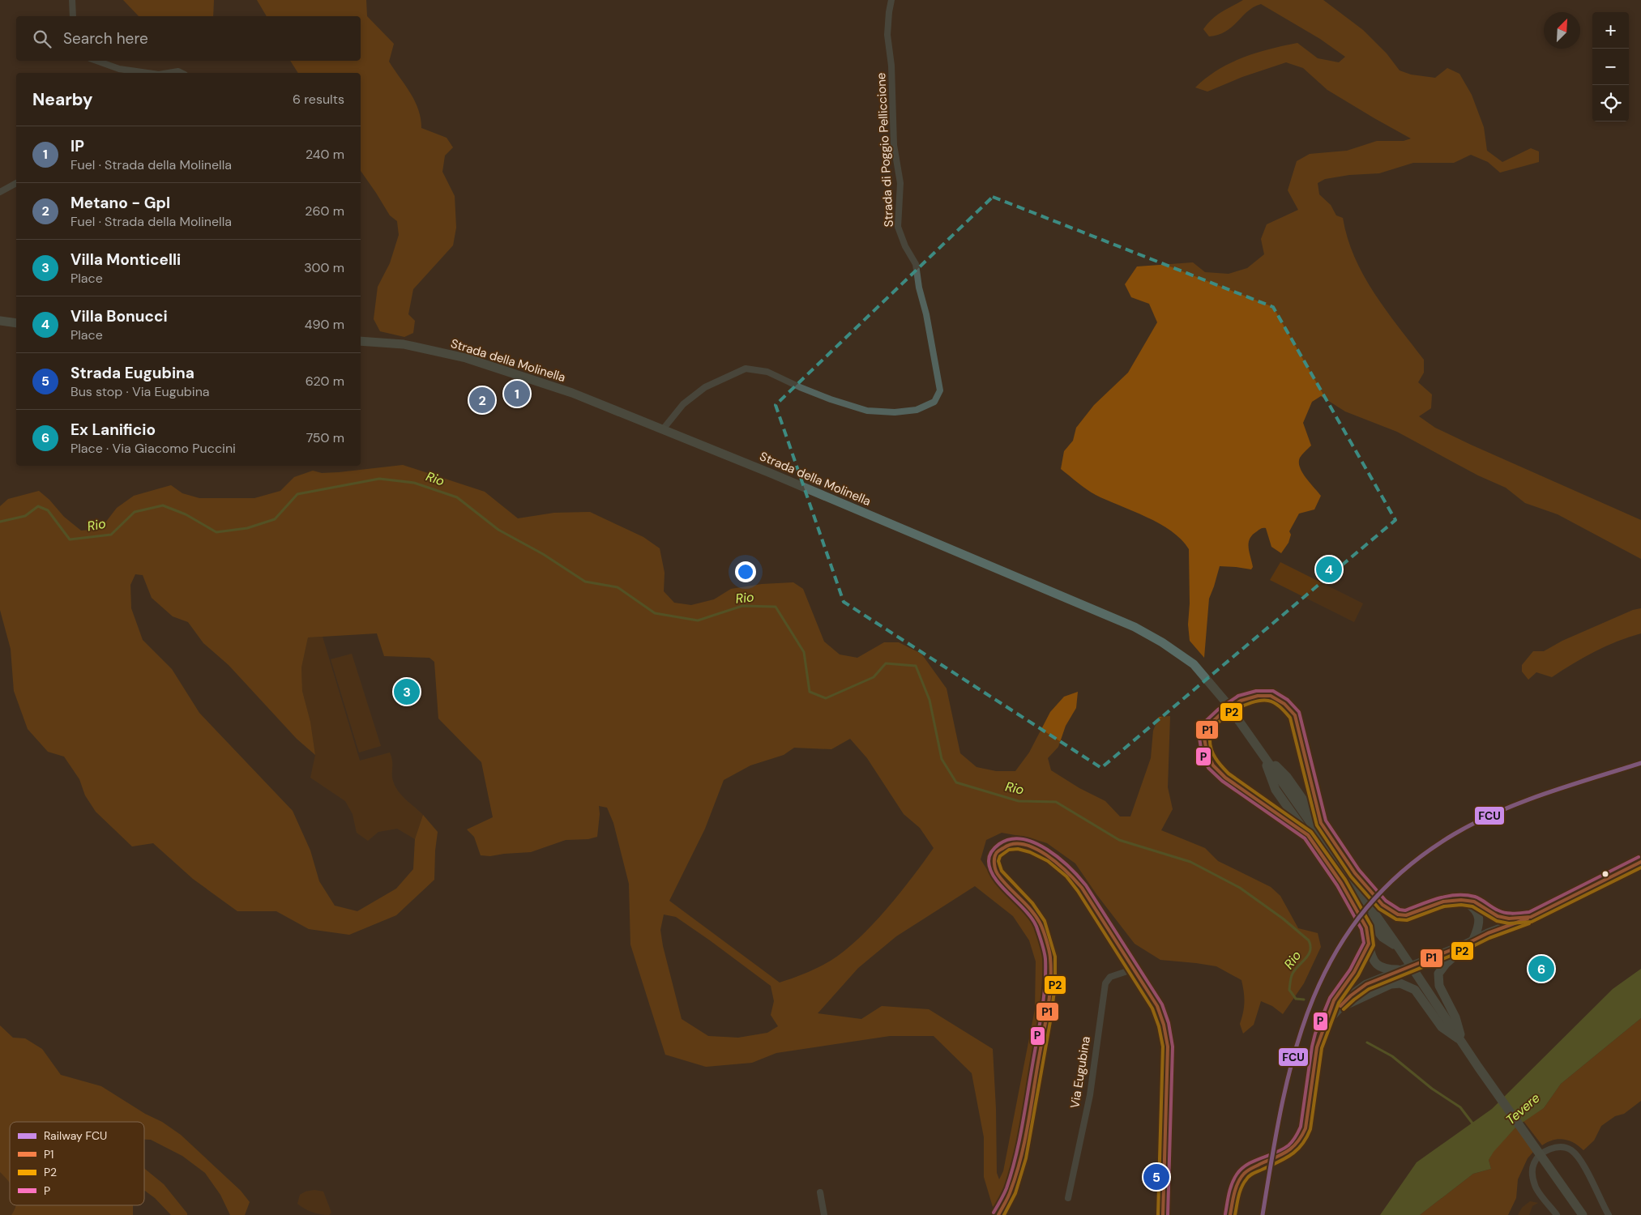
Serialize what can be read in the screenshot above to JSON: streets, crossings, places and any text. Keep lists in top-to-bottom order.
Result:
{
  "streets": {
    "street": ["Strada di Poggio Pelliccione", "Strada della Molinella", "Via Eugubina"]
  },
  "crossings": [
    ["Strada di Poggio Pelliccione", "Strada della Molinella"]
  ],
  "water": ["Rio", "Tevere"],
  "lines": [
    "transit line P",
    "transit line P1",
    "transit line P2",
    "rail line FCU"
  ],
  "legend": [
    "Railway FCU",
    "P1",
    "P2",
    "P"
  ],
  "north": "top right",
  "page": {
    "map_buttons": ["+", "−"],
    "search": "Search here",
    "heading": ["Nearby", "6 results"],
    "list": [
      {
        "mark": "1",
        "name": "IP",
        "note": "Fuel · Strada della Molinella",
        "value": "240 m"
      },
      {
        "mark": "2",
        "name": "Metano - Gpl",
        "note": "Fuel · Strada della Molinella",
        "value": "260 m"
      },
      {
        "mark": "3",
        "name": "Villa Monticelli",
        "note": "Place",
        "value": "300 m"
      },
      {
        "mark": "4",
        "name": "Villa Bonucci",
        "note": "Place",
        "value": "490 m"
      },
      {
        "mark": "5",
        "name": "Strada Eugubina",
        "note": "Bus stop · Via Eugubina",
        "value": "620 m"
      },
      {
        "mark": "6",
        "name": "Ex Lanificio",
        "note": "Place · Via Giacomo Puccini",
        "value": "750 m"
      }
    ],
    "pins": [
      "1",
      "2",
      "4",
      "3",
      "6",
      "5"
    ]
  }
}
